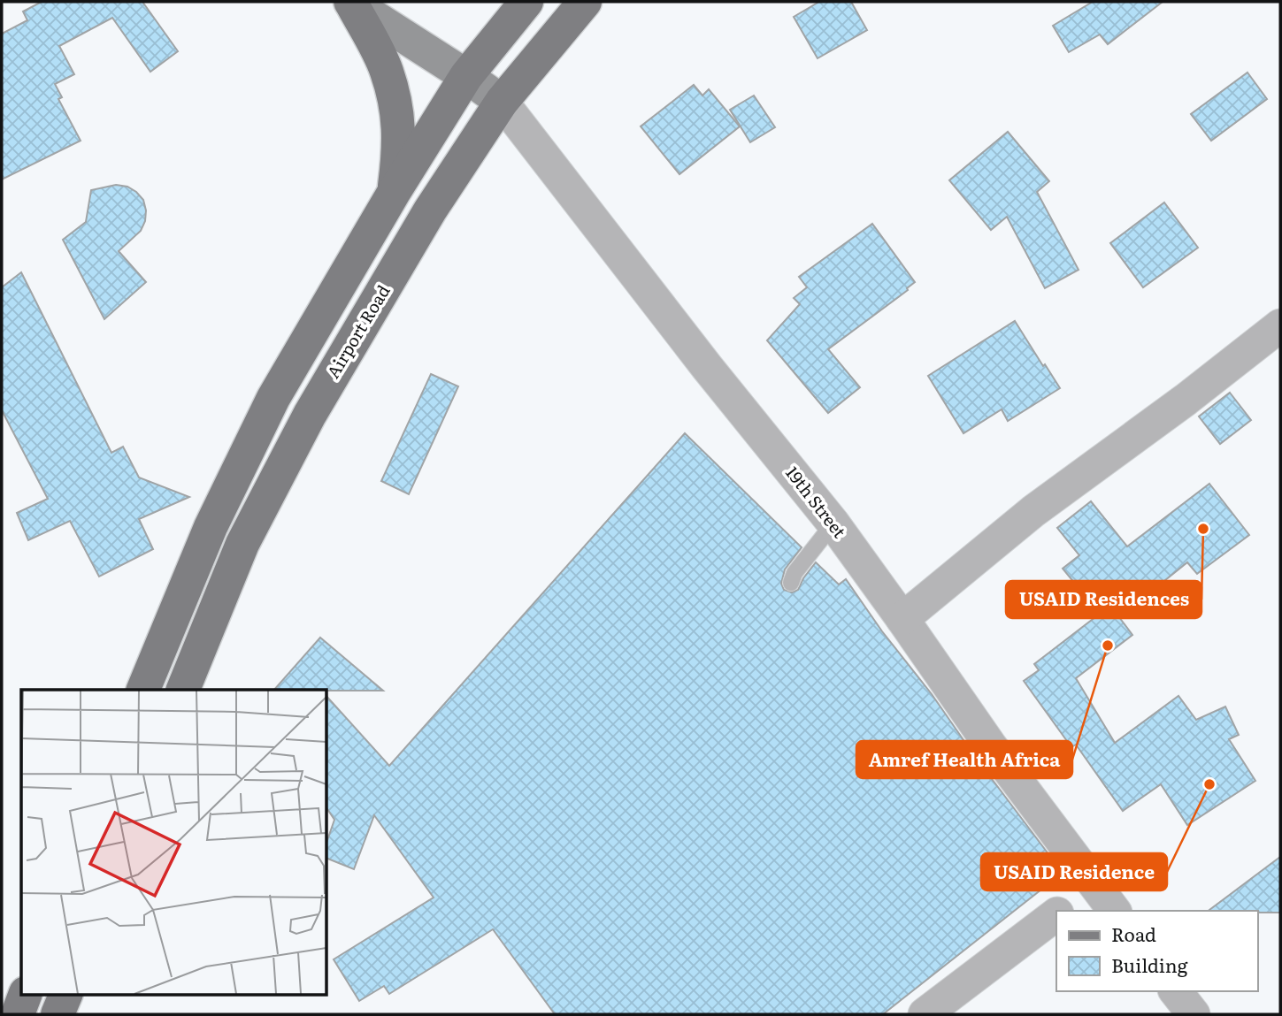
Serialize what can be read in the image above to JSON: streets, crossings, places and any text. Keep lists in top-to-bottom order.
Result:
{
  "streets": {
    "main road": ["Airport Road"],
    "street": ["19th Street"]
  },
  "crossings": [
    ["Airport Road", "19th Street"]
  ],
  "places": ["USAID Residences", "Amref Health Africa", "USAID Residence"],
  "legend": ["Road", "Building"]
}
